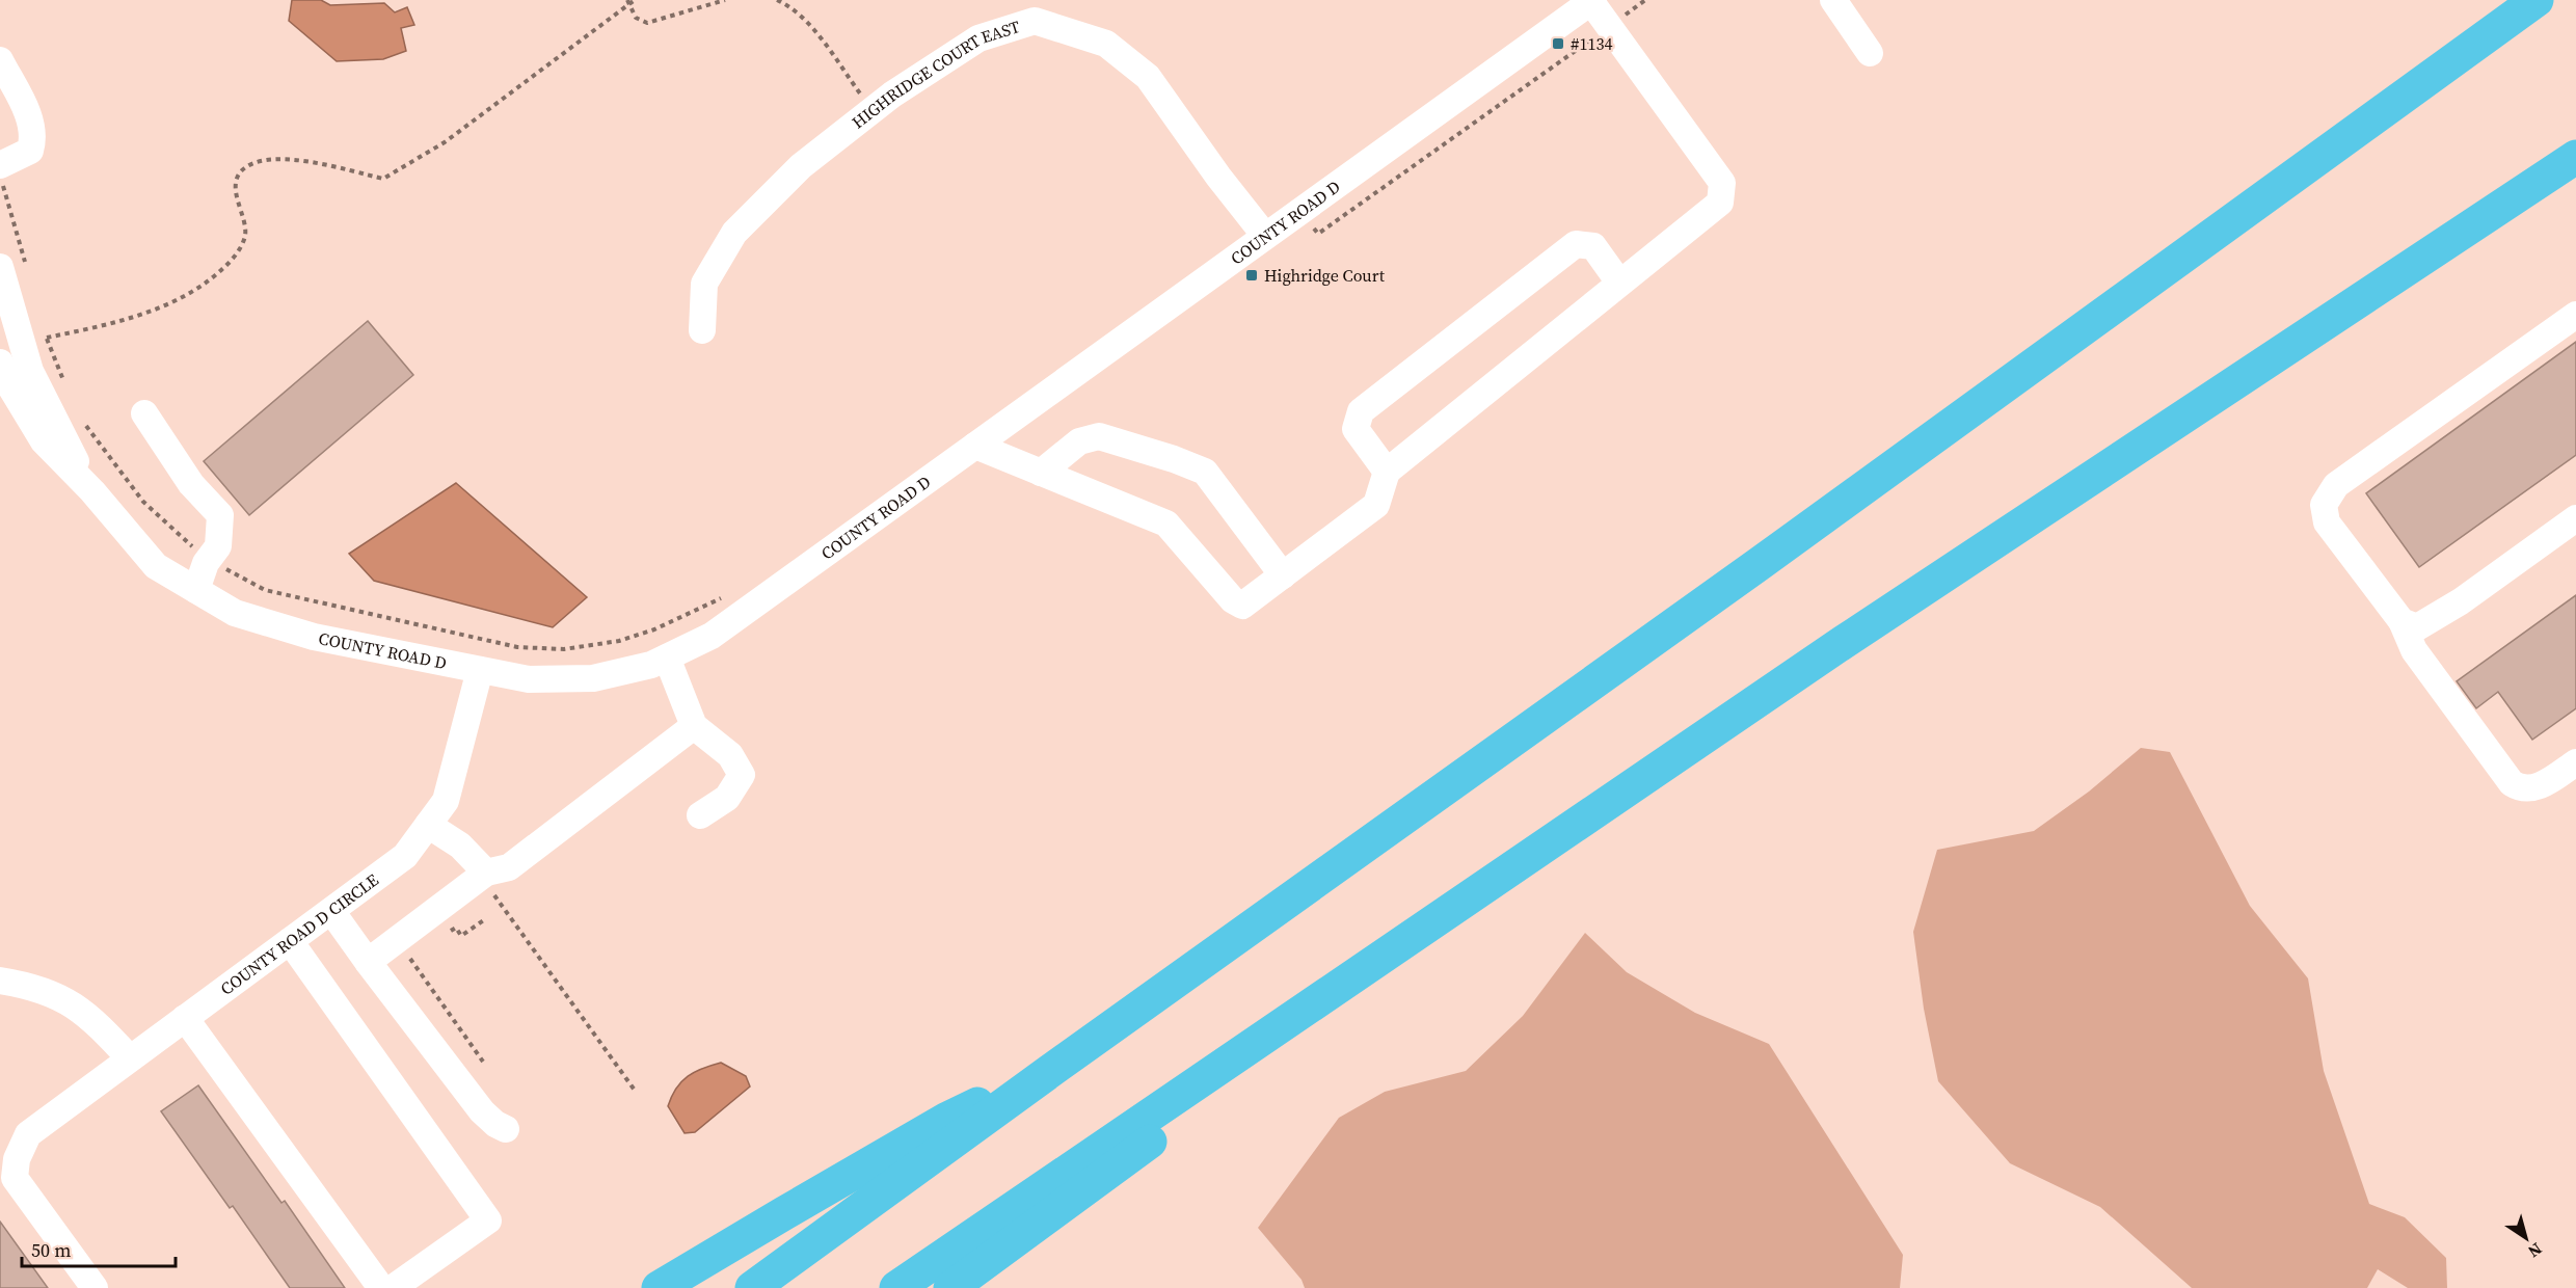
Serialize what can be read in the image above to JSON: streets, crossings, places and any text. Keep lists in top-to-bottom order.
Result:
{
  "streets": {
    "street": ["HIGHRIDGE COURT EAST", "COUNTY ROAD D", "COUNTY ROAD D CIRCLE"]
  },
  "crossings": [
    ["HIGHRIDGE COURT EAST", "COUNTY ROAD D"],
    ["COUNTY ROAD D", "COUNTY ROAD D CIRCLE"]
  ],
  "places": {
    "transit": ["#1134", "Highridge Court"]
  },
  "scale_bar": "50 m",
  "north": "bottom right"
}
